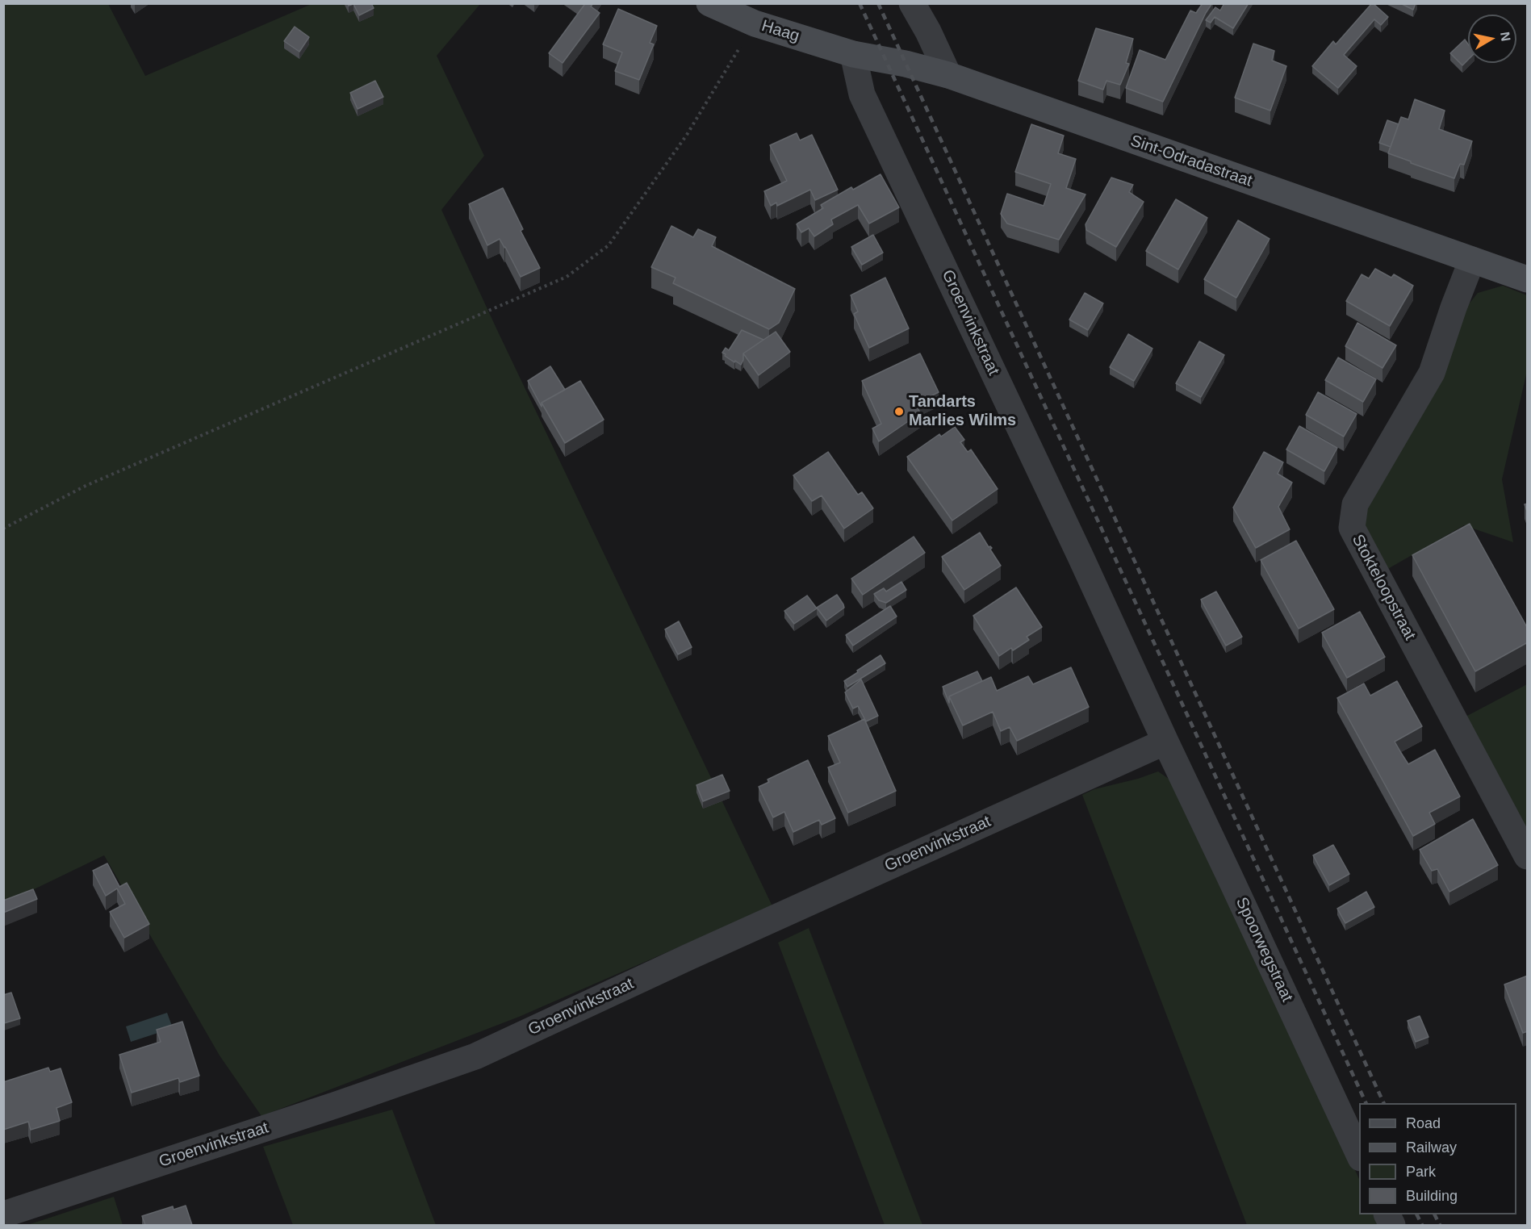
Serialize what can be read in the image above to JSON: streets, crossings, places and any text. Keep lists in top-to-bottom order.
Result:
{
  "streets": {
    "street": [
      "Haag",
      "Sint-Odradastraat",
      "Groenvinkstraat",
      "Stokteloopstraat",
      "Spoorwegstraat"
    ]
  },
  "crossings": [
    ["Haag", "Sint-Odradastraat"],
    ["Haag", "Groenvinkstraat"],
    ["Sint-Odradastraat", "Groenvinkstraat"],
    ["Sint-Odradastraat", "Stokteloopstraat"],
    ["Groenvinkstraat", "Spoorwegstraat"]
  ],
  "places": ["Tandarts Marlies Wilms"],
  "legend": [
    "Road",
    "Railway",
    "Park",
    "Building"
  ],
  "north": "right"
}
